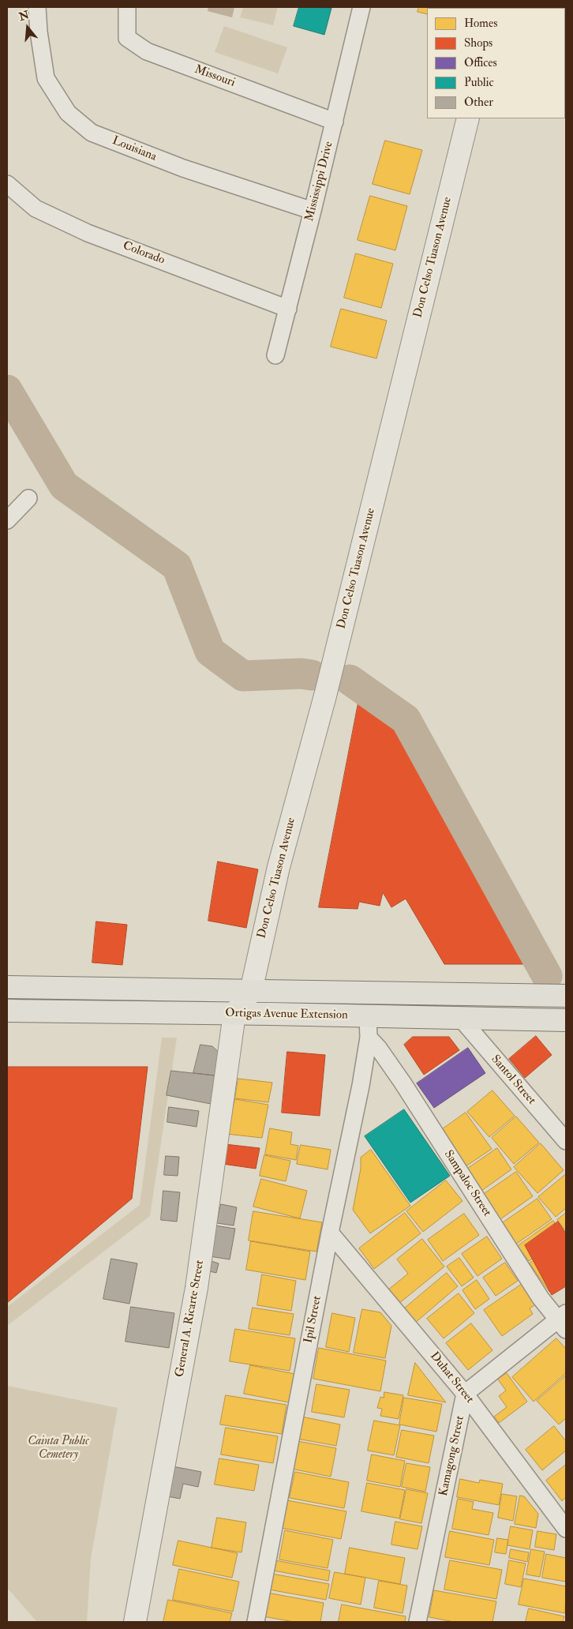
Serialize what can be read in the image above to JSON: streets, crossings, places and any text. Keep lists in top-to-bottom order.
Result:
{
  "streets": {
    "main road": ["Ortigas Avenue Extension"],
    "street": [
      "Missouri",
      "Louisiana",
      "Mississippi Drive",
      "Colorado",
      "Don Celso Tuason Avenue",
      "Santol Street",
      "Sampaloc Street",
      "General A. Ricarte Street",
      "Ipil Street",
      "Duhat Street",
      "Kamagong Street"
    ]
  },
  "crossings": [
    ["Missouri", "Mississippi Drive"],
    ["Louisiana", "Mississippi Drive"],
    ["Mississippi Drive", "Colorado"],
    ["Don Celso Tuason Avenue", "Ortigas Avenue Extension"],
    ["Don Celso Tuason Avenue", "General A. Ricarte Street"],
    ["Ortigas Avenue Extension", "Santol Street"],
    ["Ortigas Avenue Extension", "Sampaloc Street"],
    ["Ortigas Avenue Extension", "General A. Ricarte Street"],
    ["Ortigas Avenue Extension", "Ipil Street"],
    ["Sampaloc Street", "Ipil Street"],
    ["Ipil Street", "Duhat Street"],
    ["Duhat Street", "Kamagong Street"]
  ],
  "parks": ["Cainta Public Cemetery"],
  "legend": [
    "Homes",
    "Shops",
    "Offices",
    "Public",
    "Other"
  ],
  "north": "top"
}
